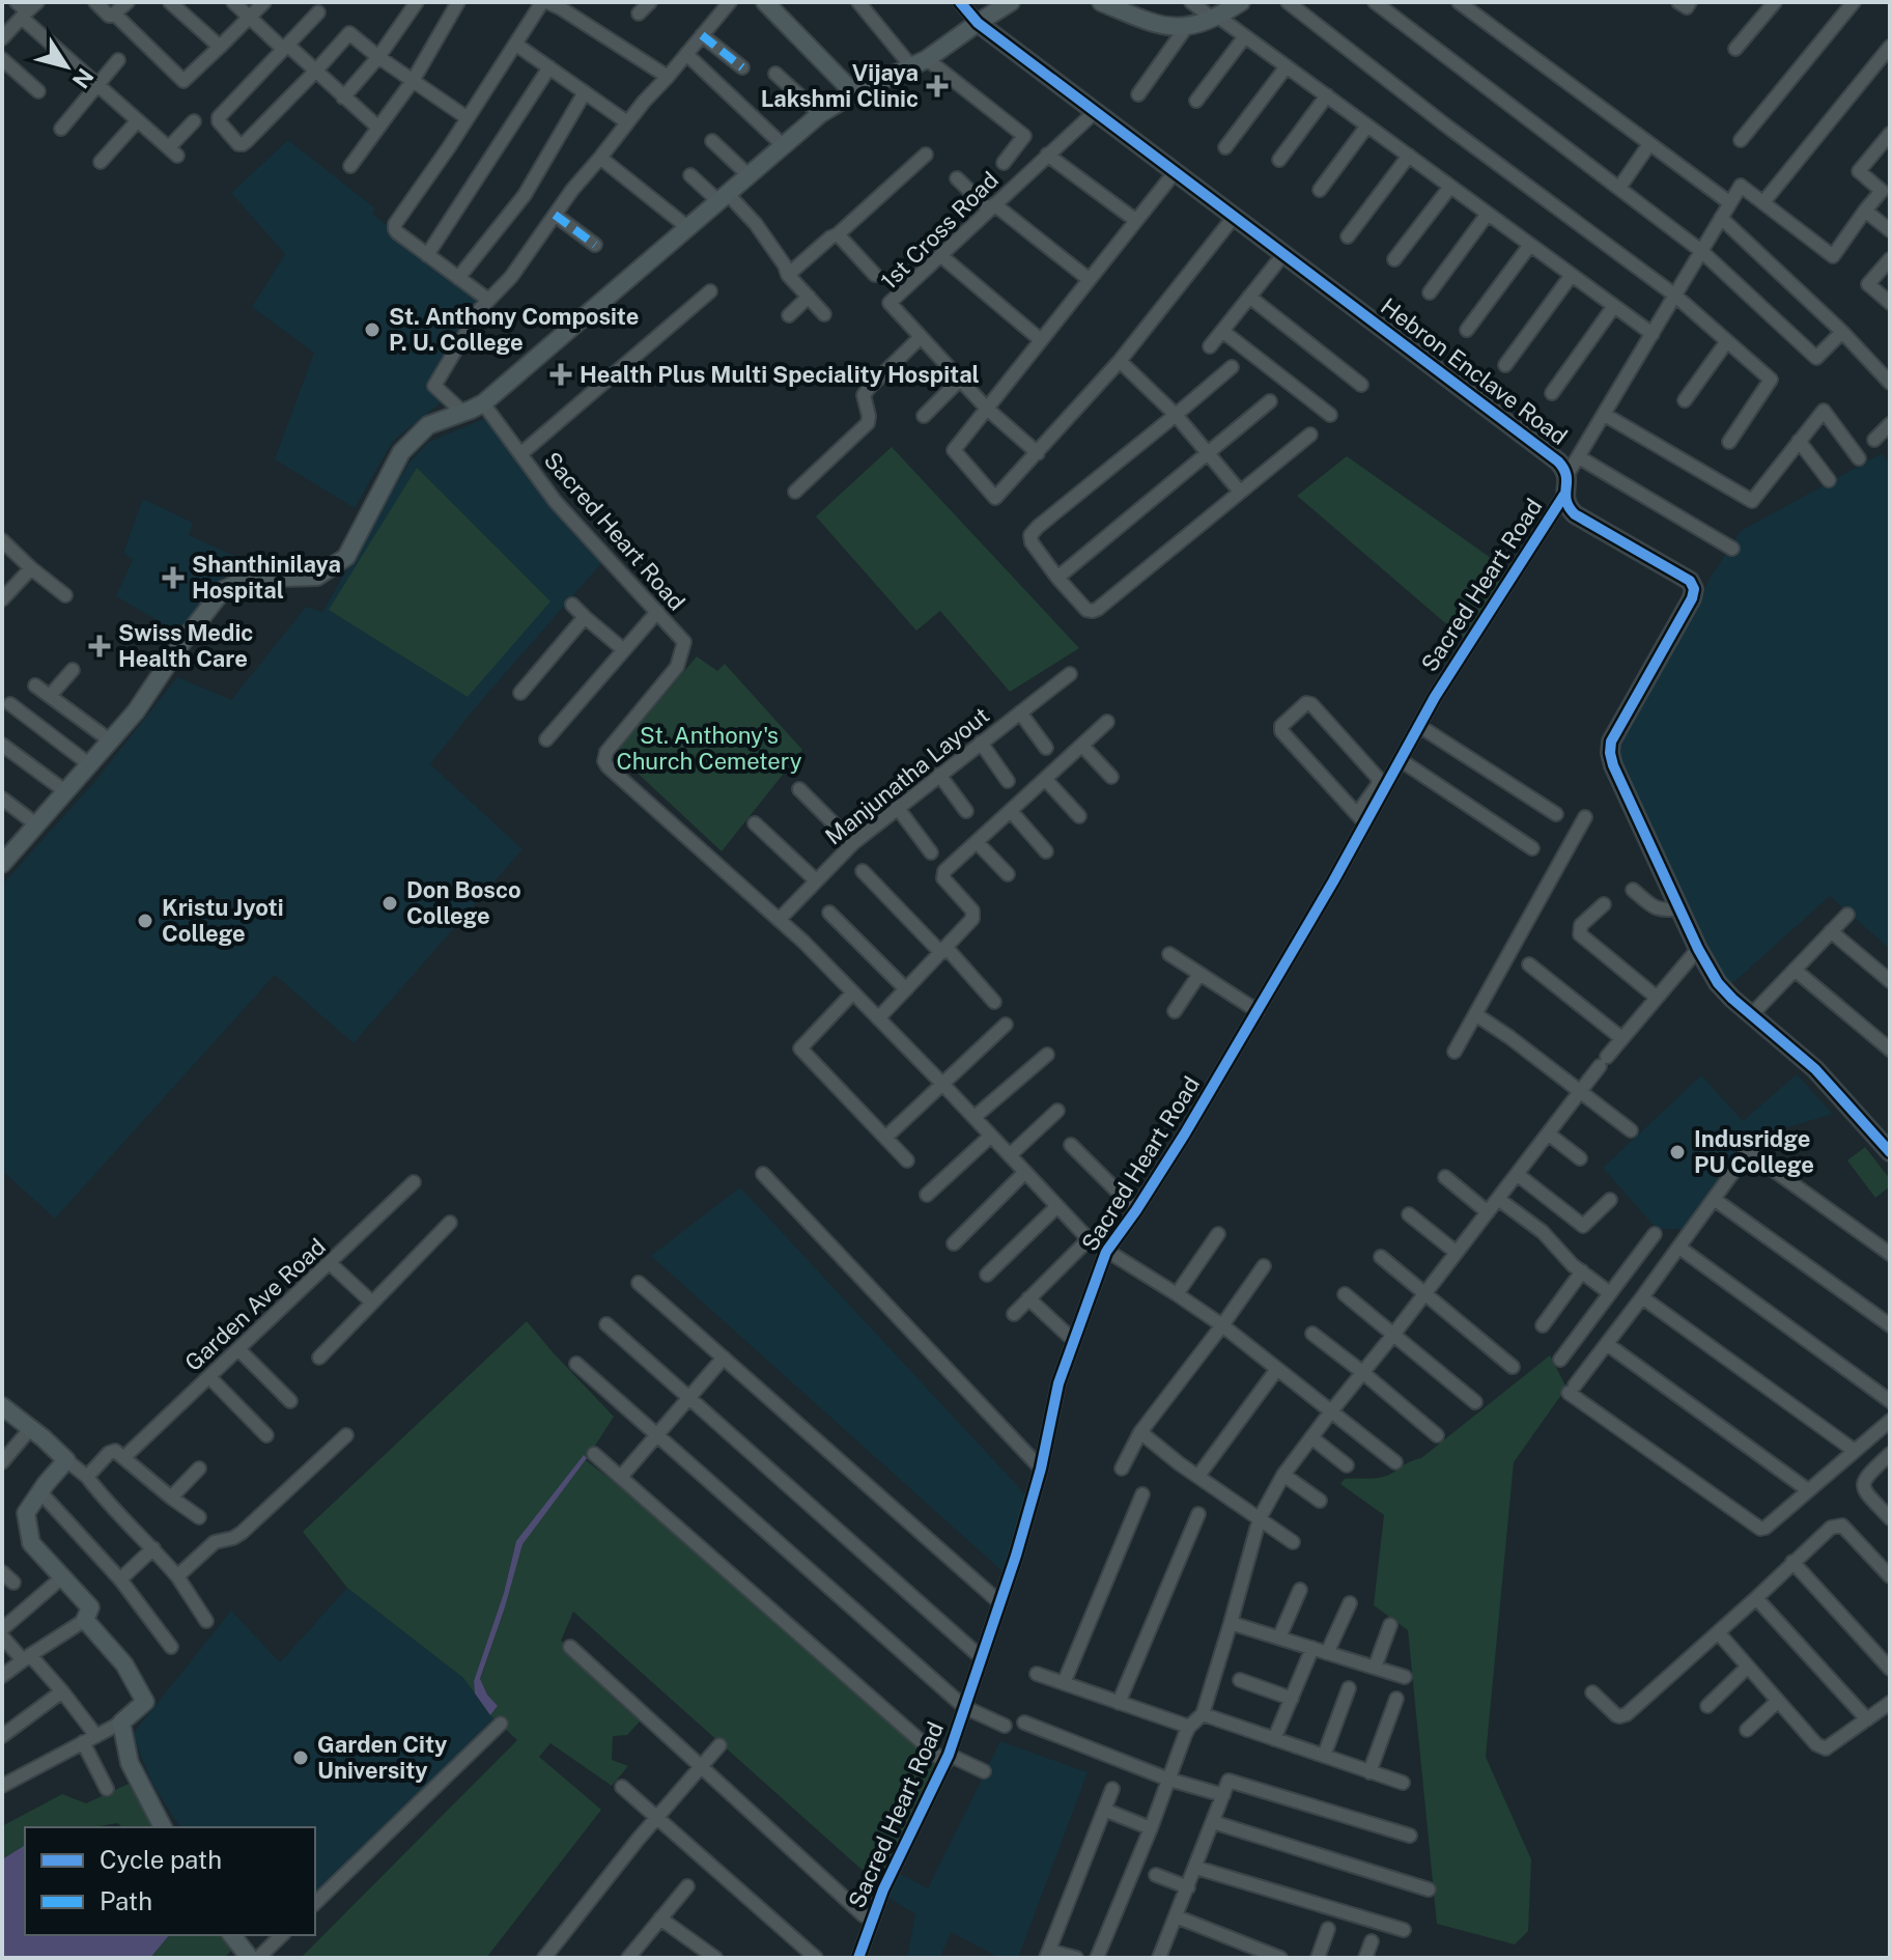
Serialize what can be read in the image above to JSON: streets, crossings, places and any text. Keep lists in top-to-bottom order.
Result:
{
  "streets": {
    "street": [
      "1st Cross Road",
      "Hebron Enclave Road",
      "Sacred Heart Road",
      "Manjunatha Layout",
      "Garden Ave Road"
    ]
  },
  "crossings": [
    ["1st Cross Road", "Hebron Enclave Road"],
    ["Hebron Enclave Road", "Sacred Heart Road"],
    ["Sacred Heart Road", "Manjunatha Layout"]
  ],
  "parks": ["St. Anthony's Church Cemetery"],
  "places": {
    "health": [
      "Vijaya Lakshmi Clinic",
      "Health Plus Multi Speciality Hospital",
      "Shanthinilaya Hospital",
      "Swiss Medic Health Care"
    ],
    "other": [
      "St. Anthony Composite P. U. College",
      "Don Bosco College",
      "Kristu Jyoti College",
      "Indusridge PU College",
      "Garden City University"
    ]
  },
  "legend": ["Cycle path", "Path"],
  "north": "bottom right"
}
